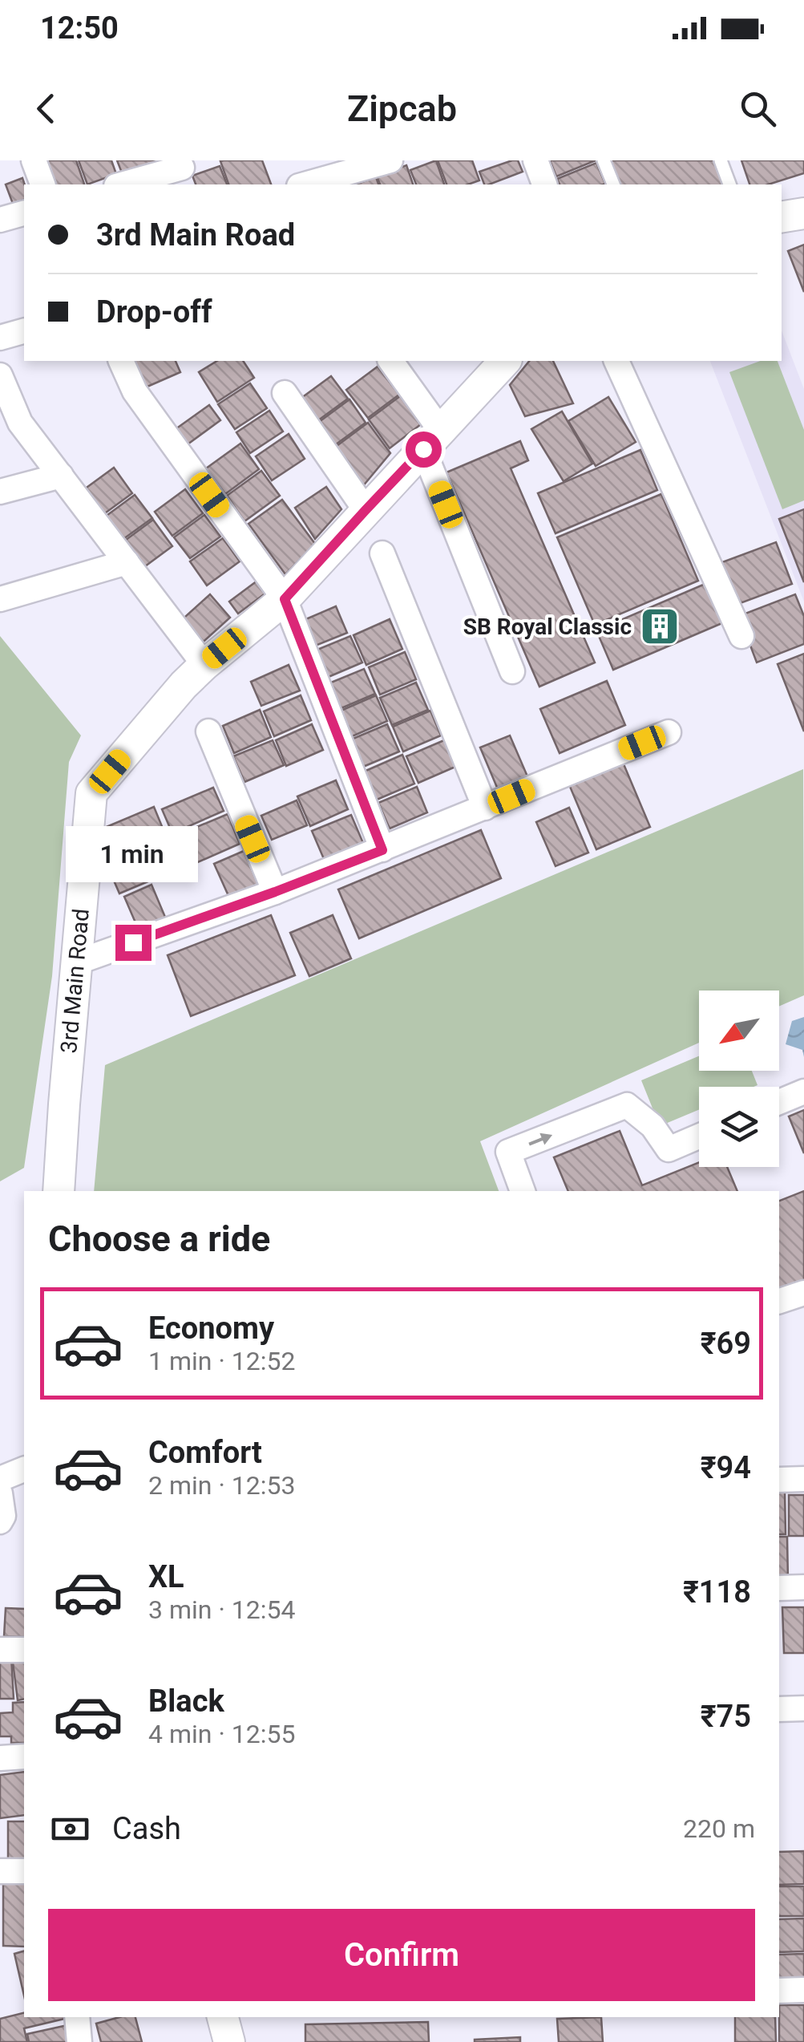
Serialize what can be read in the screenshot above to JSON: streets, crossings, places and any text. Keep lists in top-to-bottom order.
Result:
{
  "streets": {
    "street": ["3rd Main Road"]
  },
  "places": {
    "building": ["SB Royal Classic"]
  },
  "north": "bottom left",
  "page": {
    "status": "12:50",
    "header": "Zipcab",
    "banner": ["3rd Main Road", "Drop-off"],
    "bubble": "1 min",
    "heading": "Choose a ride",
    "list": [
      {
        "name": "Economy",
        "note": "1 min · 12:52",
        "value": "₹69"
      },
      {
        "name": "Comfort",
        "note": "2 min · 12:53",
        "value": "₹94"
      },
      {
        "name": "XL",
        "note": "3 min · 12:54",
        "value": "₹118"
      },
      {
        "name": "Black",
        "note": "4 min · 12:55",
        "value": "₹75"
      }
    ],
    "pay": ["Cash", "220 m"],
    "buttons": "Confirm"
  }
}
